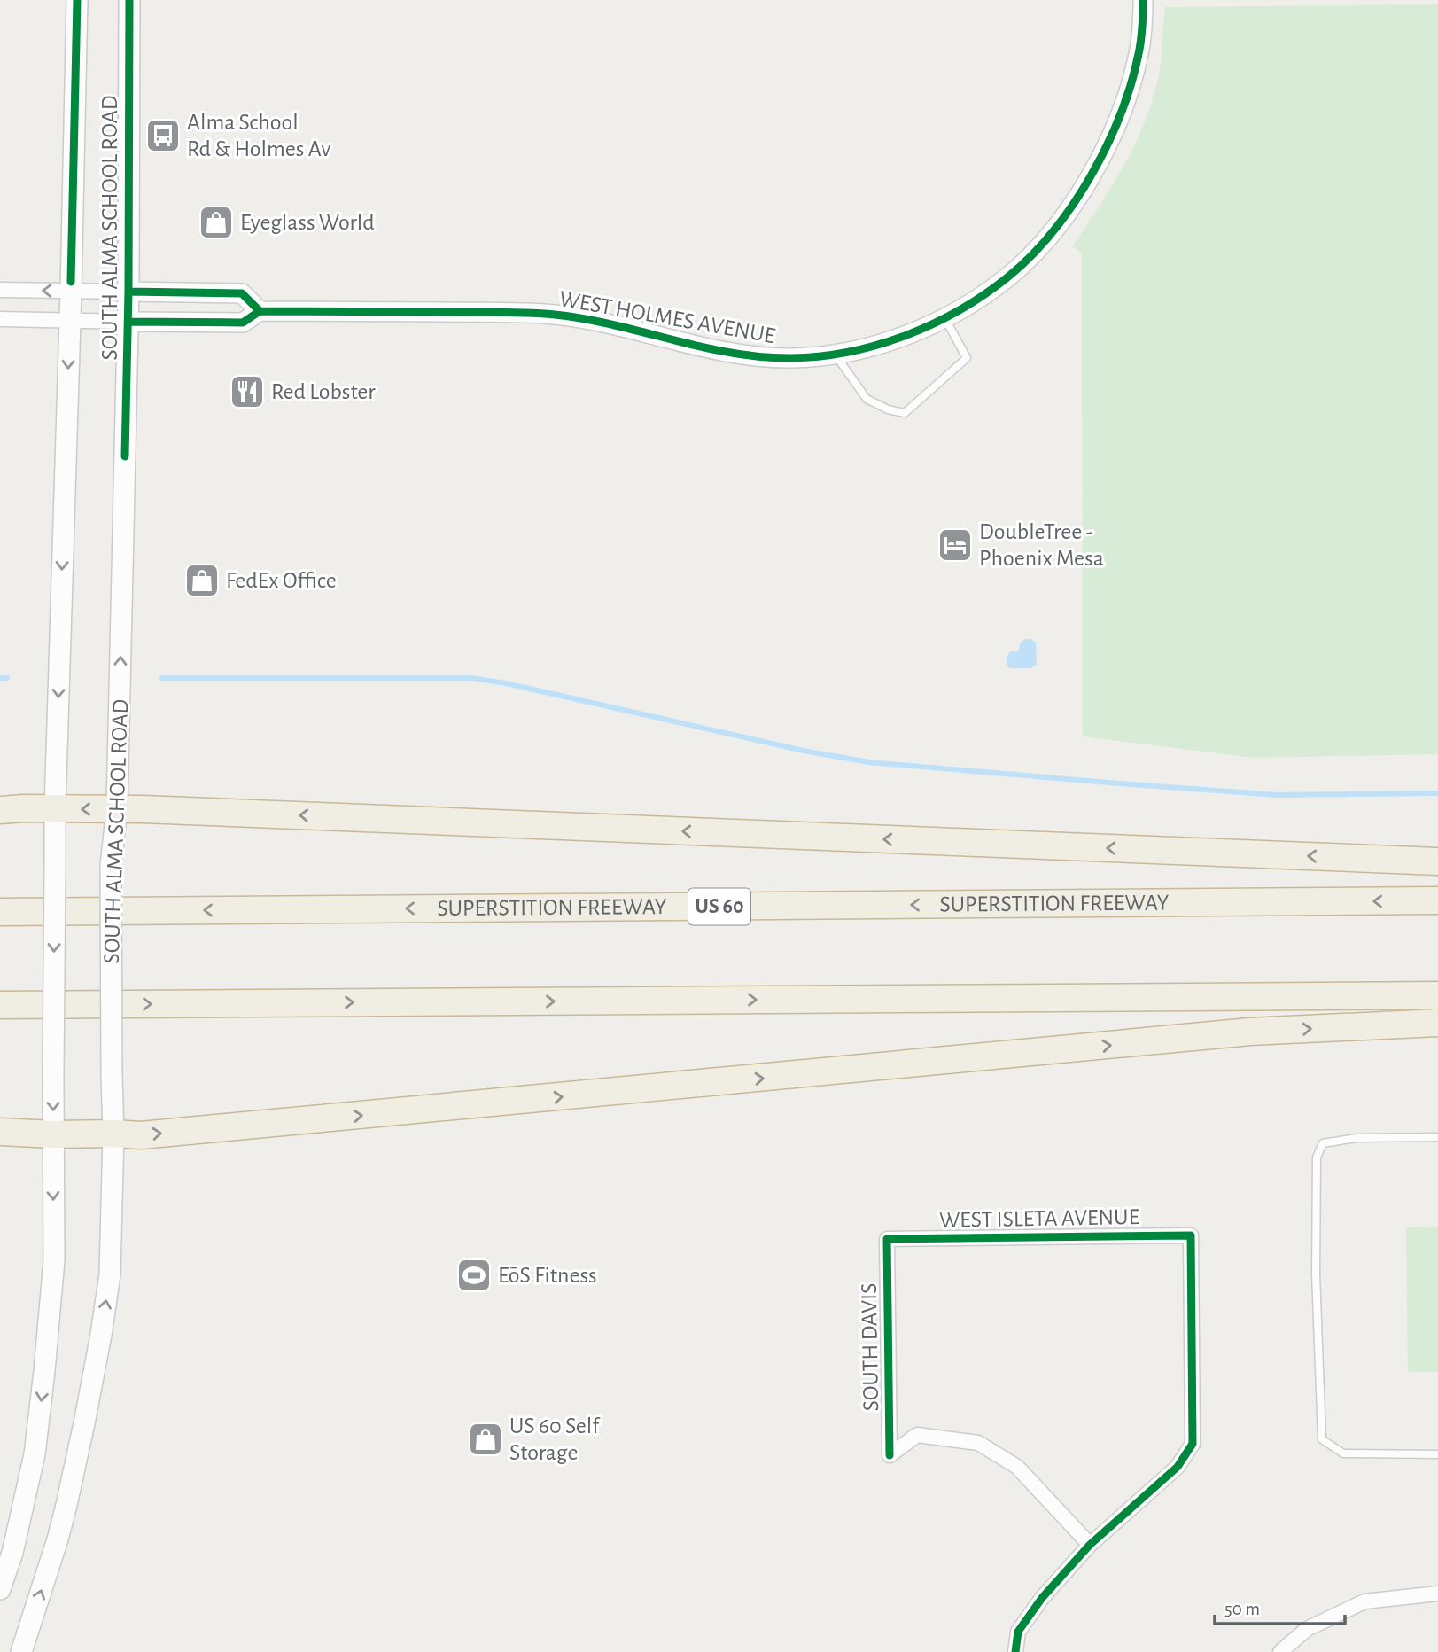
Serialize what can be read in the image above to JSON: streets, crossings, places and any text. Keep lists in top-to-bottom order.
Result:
{
  "streets": {
    "highway": ["SUPERSTITION FREEWAY", "US 60"],
    "main road": ["SOUTH ALMA SCHOOL ROAD"],
    "street": ["WEST HOLMES AVENUE", "WEST ISLETA AVENUE", "SOUTH DAVIS"]
  },
  "crossings": [
    ["SOUTH ALMA SCHOOL ROAD", "WEST HOLMES AVENUE"],
    ["WEST ISLETA AVENUE", "SOUTH DAVIS"]
  ],
  "places": {
    "bus stop": ["Alma School Rd & Holmes Av"],
    "shop": ["Eyeglass World", "FedEx Office", "US 60 Self Storage"],
    "restaurant": ["Red Lobster"],
    "hotel": ["DoubleTree - Phoenix Mesa"],
    "sports": ["EōS Fitness"]
  },
  "scale_bar": "50 m"
}
